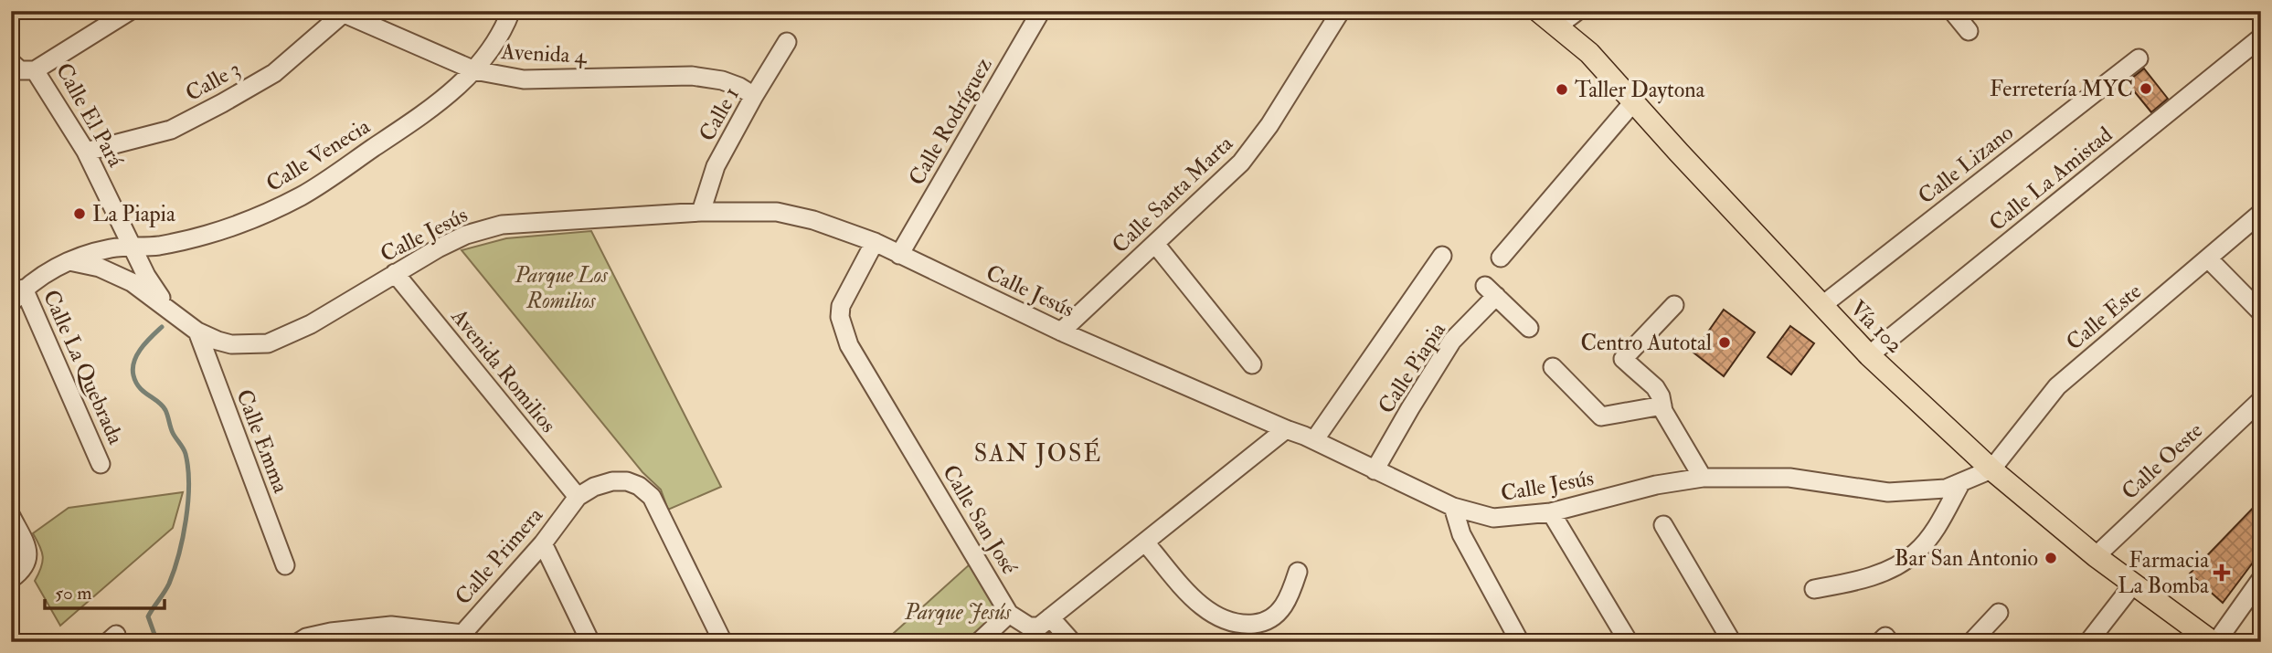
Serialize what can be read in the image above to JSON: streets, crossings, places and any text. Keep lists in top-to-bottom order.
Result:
{
  "streets": {
    "main road": ["Vía 102"],
    "street": [
      "Avenida 4",
      "Calle 3",
      "Calle 1",
      "Calle El Pará",
      "Calle Rodríguez",
      "Calle Venecia",
      "Calle Lizano",
      "Calle La Amistad",
      "Calle Santa Marta",
      "Calle Jesús",
      "Calle Este",
      "Calle La Quebrada",
      "Calle Piapia",
      "Avenida Romilios",
      "Calle Emma",
      "Calle Oeste",
      "Calle San José",
      "Calle Primera"
    ]
  },
  "crossings": [
    ["Avenida 4", "Calle 3"],
    ["Avenida 4", "Calle 1"],
    ["Avenida 4", "Calle Venecia"],
    ["Calle 3", "Calle El Pará"],
    ["Calle 1", "Calle Jesús"],
    ["Calle El Pará", "Calle Venecia"],
    ["Calle Rodríguez", "Calle Jesús"],
    ["Calle Lizano", "Vía 102"],
    ["Calle La Amistad", "Vía 102"],
    ["Calle Santa Marta", "Calle Jesús"],
    ["Calle Jesús", "Calle Este"],
    ["Calle Jesús", "Vía 102"],
    ["Calle Jesús", "Calle Piapia"],
    ["Calle Jesús", "Avenida Romilios"],
    ["Calle Jesús", "Calle Emma"],
    ["Calle Jesús", "Calle San José"],
    ["Calle Este", "Vía 102"],
    ["Vía 102", "Calle Oeste"],
    ["Avenida Romilios", "Calle Primera"]
  ],
  "districts": ["SAN JOSÉ"],
  "parks": ["Parque Los Romilios", "Parque Jesús"],
  "places": {
    "other": [
      "Ferretería MYC",
      "Taller Daytona",
      "La Piapia",
      "Centro Autotal",
      "Bar San Antonio"
    ],
    "health": ["Farmacia La Bomba"]
  },
  "scale_bar": "50 m"
}
